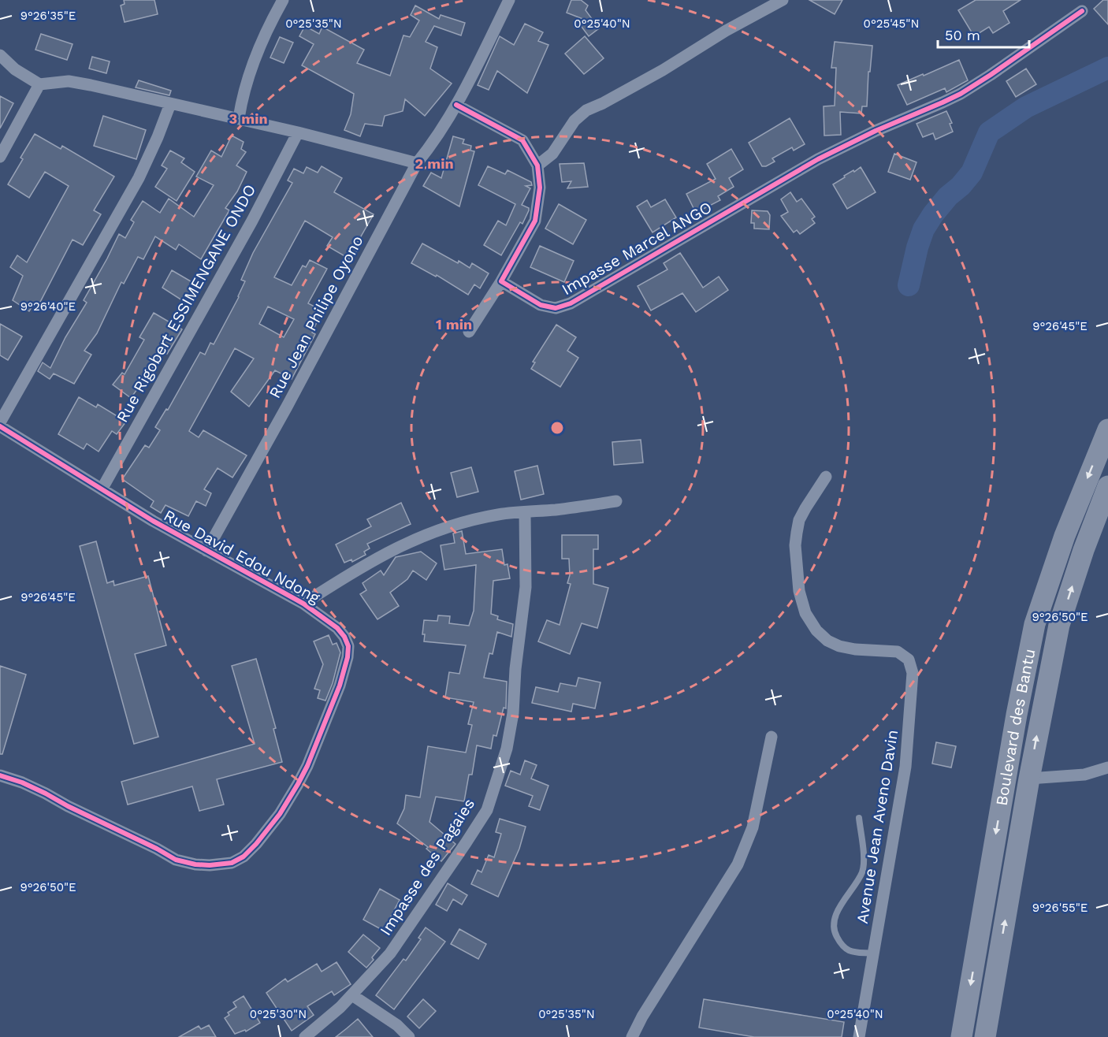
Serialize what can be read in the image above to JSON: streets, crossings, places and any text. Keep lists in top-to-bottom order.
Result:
{
  "streets": {
    "highway": ["Boulevard des Bantu"],
    "street": [
      "Impasse Marcel ANGO",
      "Rue Rigobert ESSIMENGANE ONDO",
      "Rue Jean Philipe Oyono",
      "Rue David Edou Ndong",
      "Avenue Jean Aveno Davin",
      "Impasse des Pagaies"
    ]
  },
  "crossings": [
    ["Rue Rigobert ESSIMENGANE ONDO", "Rue David Edou Ndong"],
    ["Rue Jean Philipe Oyono", "Rue David Edou Ndong"]
  ],
  "scale_bar": "50 m",
  "coordinates": [
    "9°26'35\"E",
    "0°25'35\"N",
    "0°25'40\"N",
    "0°25'45\"N",
    "9°26'40\"E",
    "9°26'45\"E",
    "9°26'50\"E",
    "9°26'55\"E",
    "0°25'30\"N"
  ],
  "rings": ["3 min", "2 min", "1 min"]
}
